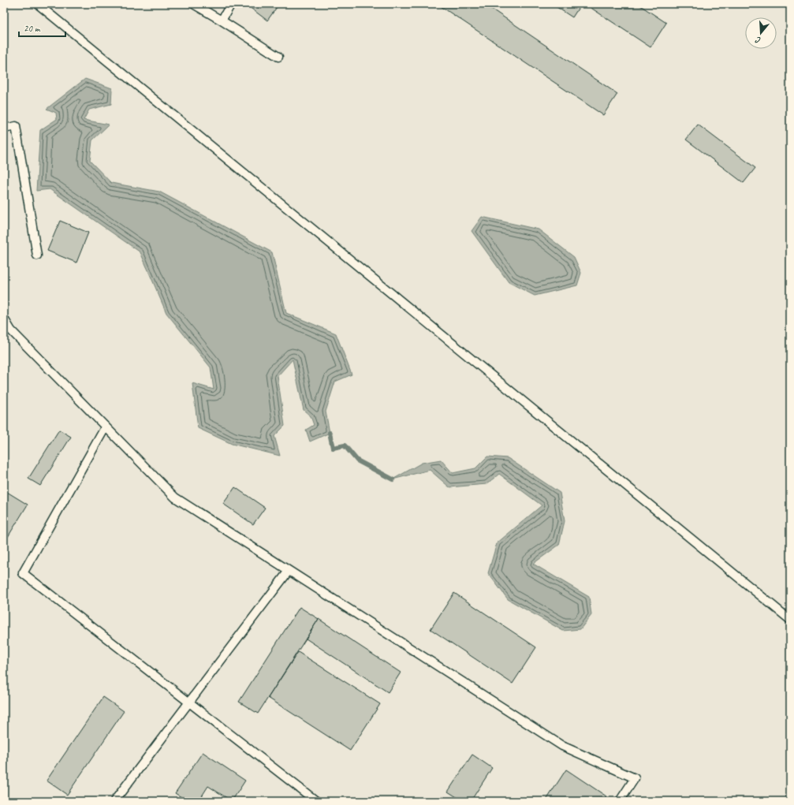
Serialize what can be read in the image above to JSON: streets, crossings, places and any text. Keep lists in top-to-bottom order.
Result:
{
  "scale_bar": "20 m",
  "north": "bottom"
}
